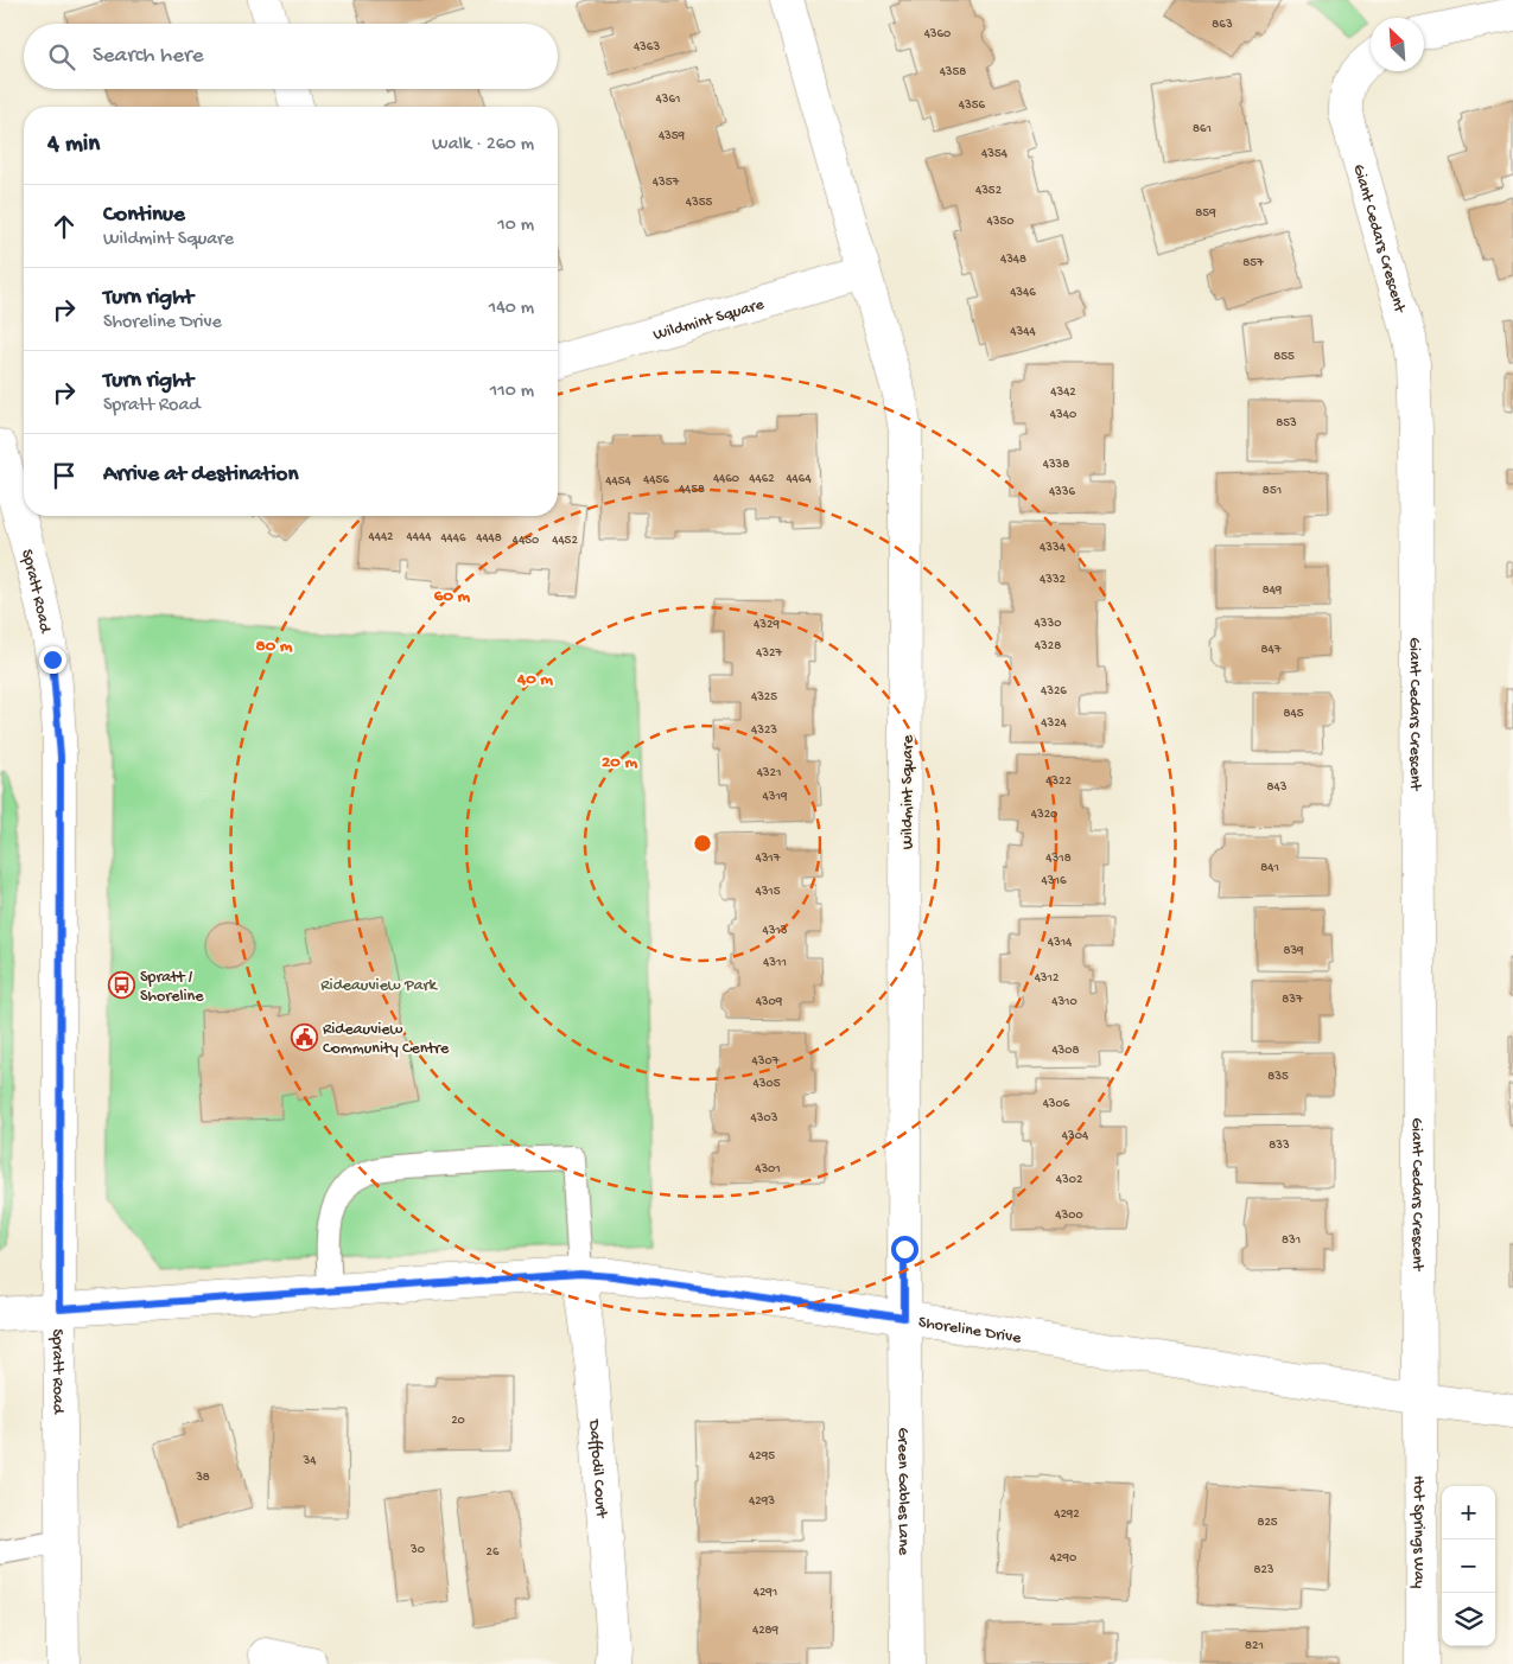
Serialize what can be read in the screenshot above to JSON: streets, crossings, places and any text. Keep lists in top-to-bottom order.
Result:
{
  "streets": {
    "street": [
      "Giant Cedars Crescent",
      "Wildmint Square",
      "Spratt Road",
      "Shoreline Drive",
      "Daffodil Court",
      "Green Gables Lane",
      "Hot Springs Way"
    ]
  },
  "crossings": [
    ["Giant Cedars Crescent", "Shoreline Drive"],
    ["Giant Cedars Crescent", "Hot Springs Way"],
    ["Wildmint Square", "Shoreline Drive"],
    ["Wildmint Square", "Green Gables Lane"],
    ["Spratt Road", "Shoreline Drive"],
    ["Shoreline Drive", "Daffodil Court"],
    ["Shoreline Drive", "Green Gables Lane"],
    ["Shoreline Drive", "Hot Springs Way"]
  ],
  "parks": ["Rideauview Park"],
  "places": {
    "bus stop": ["Spratt / Shoreline"],
    "public building": ["Rideauview Community Centre"]
  },
  "house_numbers": [
    "863",
    "4360",
    "4363",
    "4358",
    "4361",
    "4356",
    "861",
    "4359",
    "4354",
    "4357",
    "4352",
    "4355",
    "859",
    "4350",
    "4348",
    "857",
    "4346",
    "4344",
    "855",
    "4342",
    "4340",
    "853",
    "4338",
    "4460",
    "4462",
    "4464",
    "4456",
    "4454",
    "4458",
    "851",
    "4336",
    "4442",
    "4444",
    "4446",
    "4448",
    "4450",
    "4452",
    "4334",
    "4332",
    "849",
    "4330",
    "4329",
    "4328",
    "847",
    "4327",
    "4326",
    "4325",
    "845",
    "4324",
    "4323",
    "4321",
    "4322",
    "843",
    "4319",
    "4320",
    "4317",
    "4318",
    "841",
    "4316",
    "4315",
    "4313",
    "4314",
    "839",
    "4311",
    "4312",
    "837",
    "4309",
    "4310",
    "4308",
    "4307",
    "835",
    "4305",
    "4306",
    "4303",
    "4304",
    "833",
    "4301",
    "4302",
    "4300",
    "831",
    "20",
    "4295",
    "34",
    "38",
    "4293",
    "4292",
    "825",
    "30",
    "26",
    "4290",
    "823",
    "4291",
    "4289",
    "821"
  ],
  "north": "top left",
  "page": {
    "search": "Search here",
    "heading": ["4 min", "Walk · 260 m"],
    "list": [
      ["Continue", "Wildmint Square", "10 m"],
      ["Turn right", "Shoreline Drive", "140 m"],
      ["Turn right", "Spratt Road", "110 m"],
      "Arrive at destination"
    ],
    "map_buttons": ["+", "−"]
  },
  "rings": [
    "60 m",
    "80 m",
    "40 m",
    "20 m"
  ]
}
